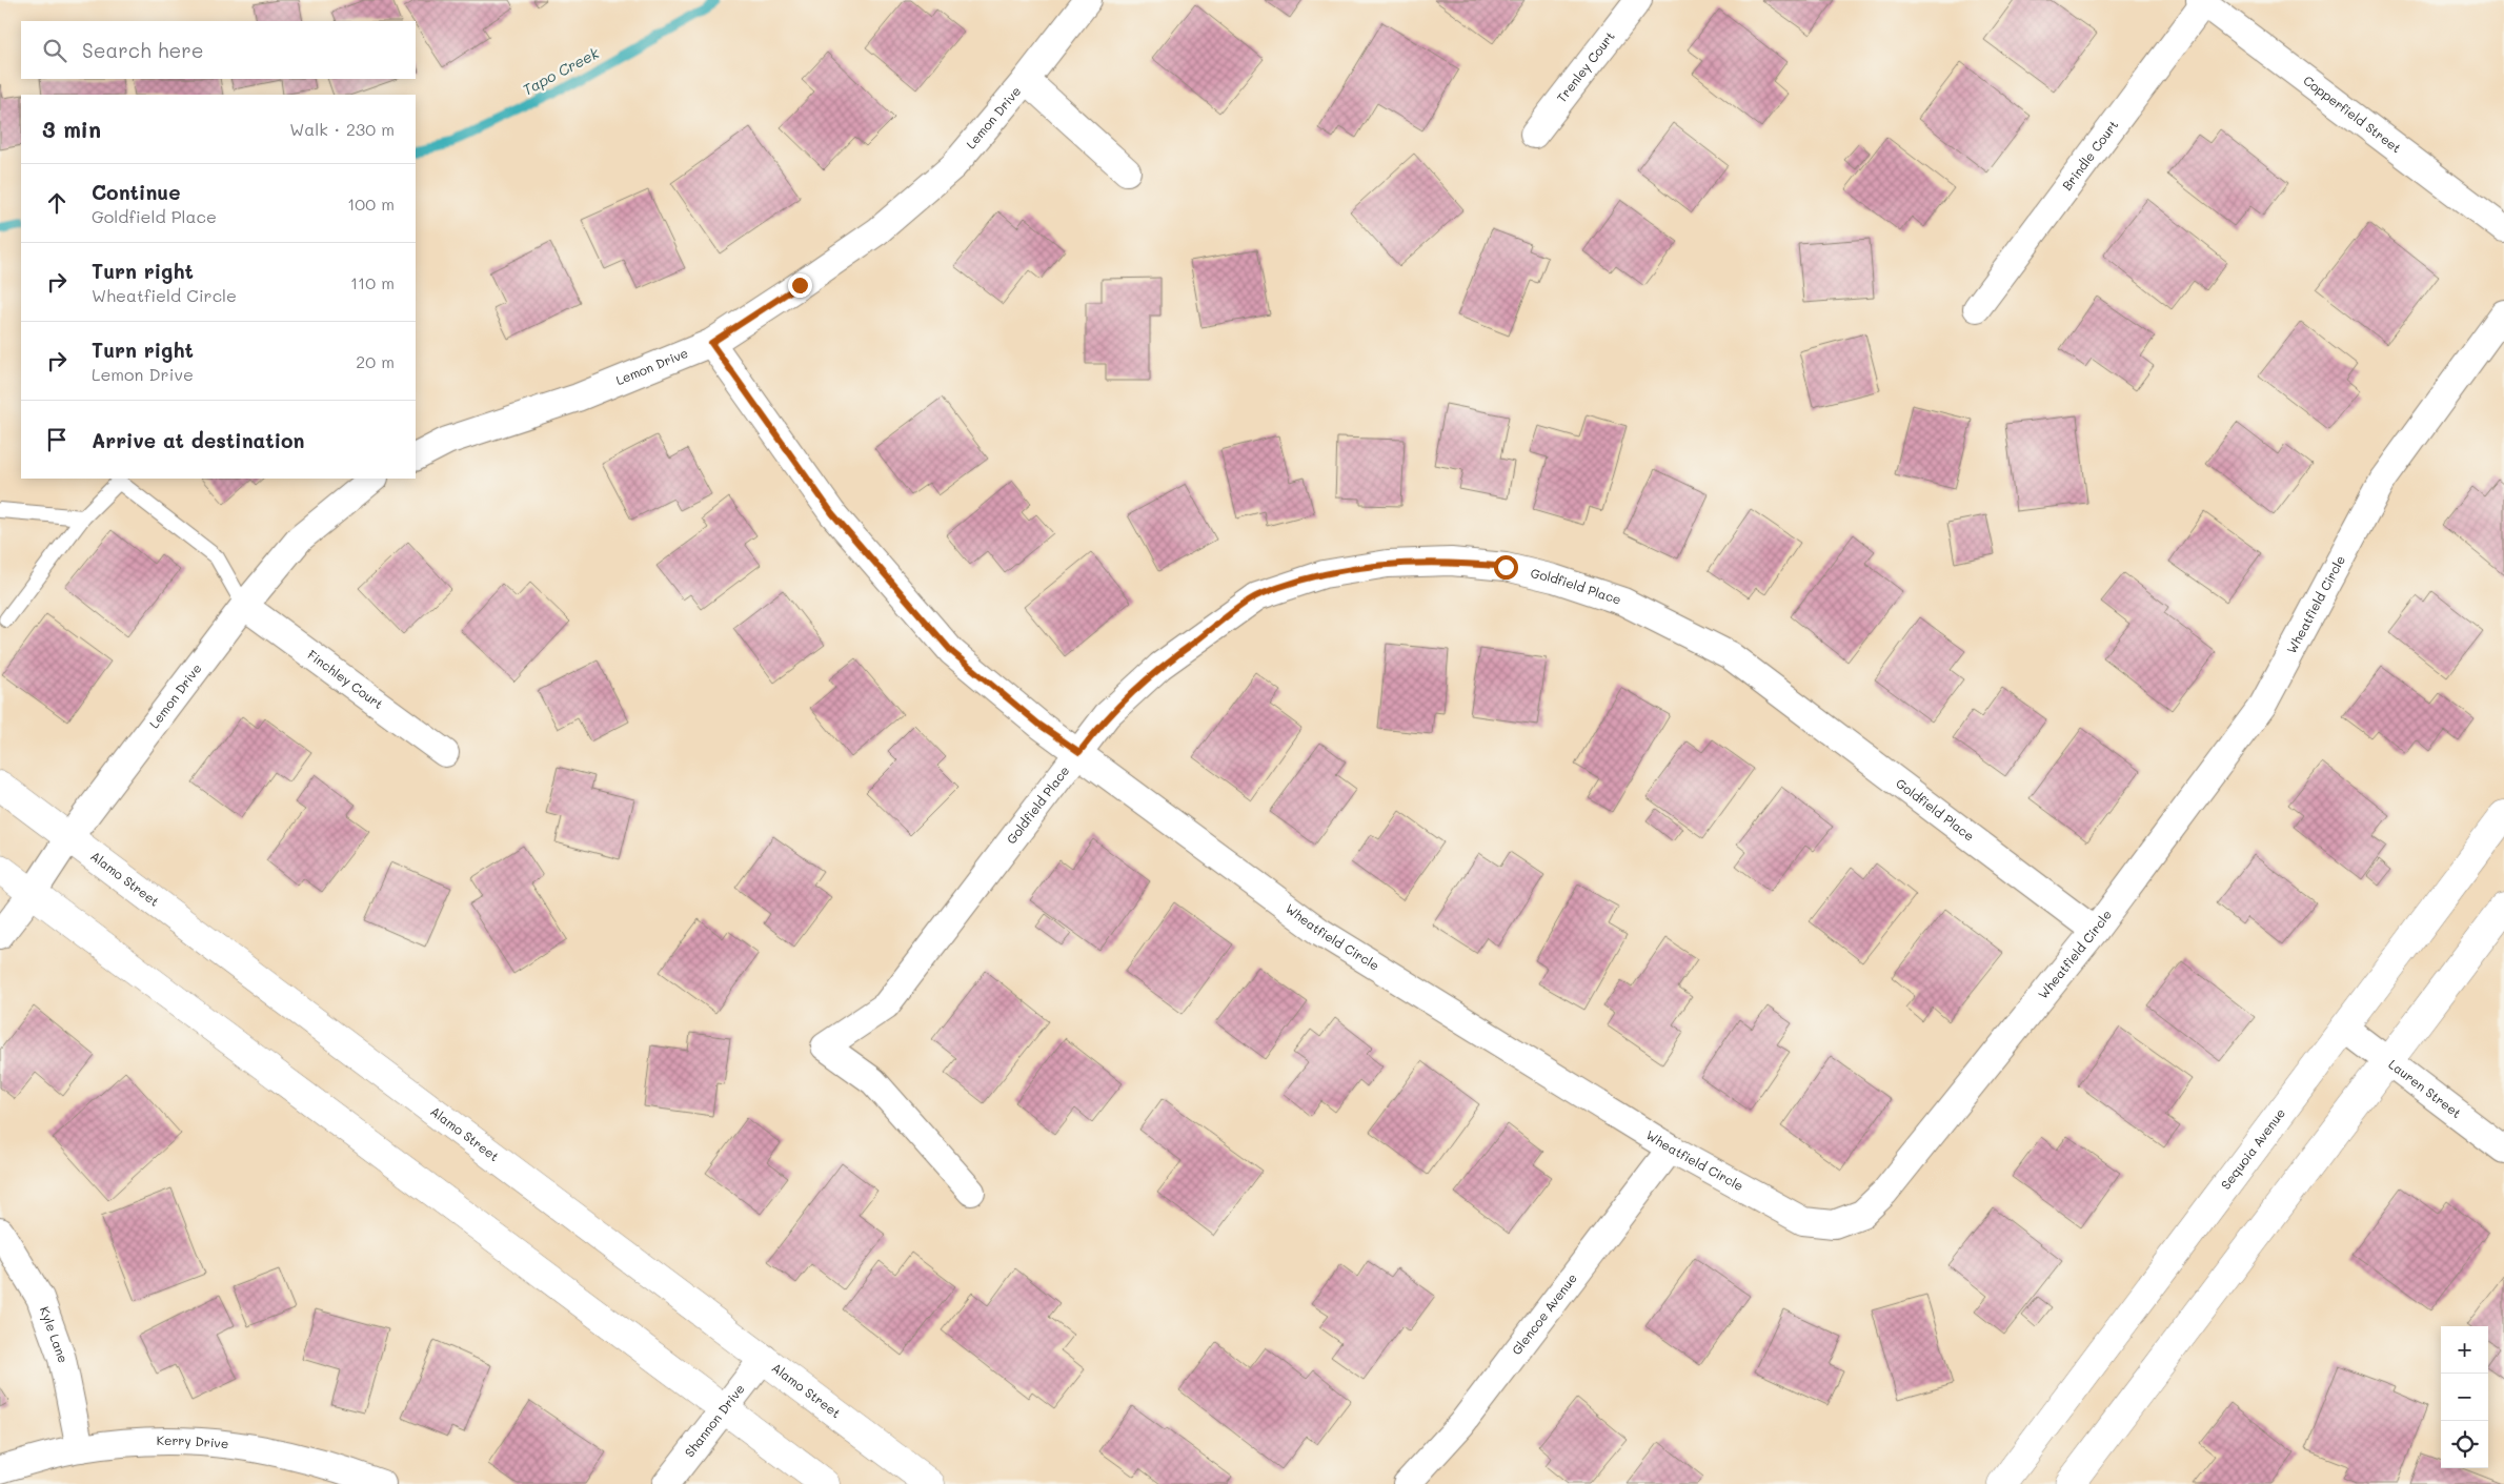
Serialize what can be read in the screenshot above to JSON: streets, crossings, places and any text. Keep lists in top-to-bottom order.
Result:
{
  "streets": {
    "main road": ["Alamo Street", "Sequoia Avenue"],
    "street": [
      "Trenley Court",
      "Copperfield Street",
      "Lemon Drive",
      "Brindle Court",
      "Goldfield Place",
      "Wheatfield Circle",
      "Finchley Court",
      "Lauren Street",
      "Glencoe Avenue",
      "Kyle Lane",
      "Shannon Drive",
      "Kerry Drive"
    ]
  },
  "crossings": [
    ["Copperfield Street", "Brindle Court"],
    ["Lemon Drive", "Wheatfield Circle"],
    ["Lemon Drive", "Finchley Court"],
    ["Lemon Drive", "Alamo Street"],
    ["Goldfield Place", "Wheatfield Circle"],
    ["Wheatfield Circle", "Glencoe Avenue"],
    ["Alamo Street", "Shannon Drive"],
    ["Lauren Street", "Sequoia Avenue"],
    ["Kyle Lane", "Kerry Drive"]
  ],
  "water": ["Tapo Creek"],
  "page": {
    "search": "Search here",
    "heading": ["3 min", "Walk · 230 m"],
    "list": [
      ["Continue", "Goldfield Place", "100 m"],
      ["Turn right", "Wheatfield Circle", "110 m"],
      ["Turn right", "Lemon Drive", "20 m"],
      "Arrive at destination"
    ],
    "map_buttons": ["+", "−"]
  }
}
